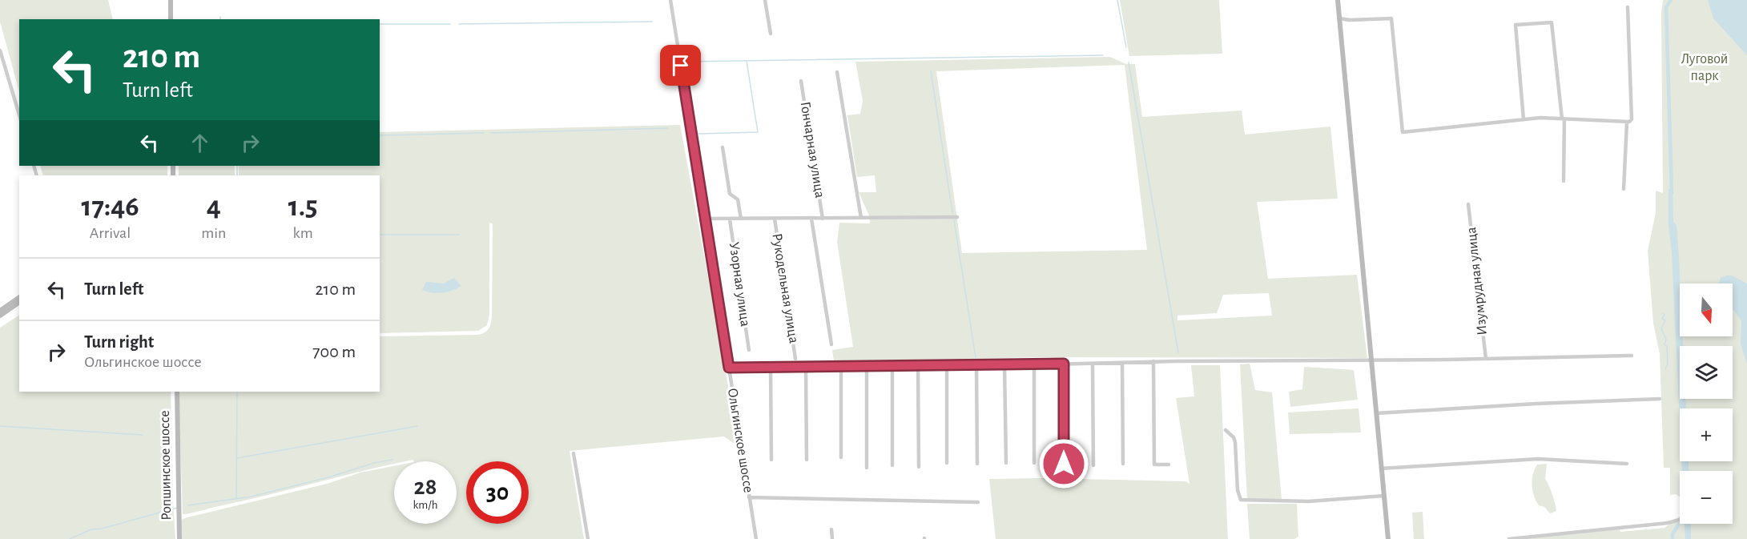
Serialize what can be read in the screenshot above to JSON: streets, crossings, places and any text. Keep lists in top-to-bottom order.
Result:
{
  "streets": {
    "street": [
      "Гончарная улица",
      "Изумрудная улица",
      "Узорная улица",
      "Рукодельная улица",
      "Ольгинское шоссе",
      "Ропшинское шоссе"
    ]
  },
  "parks": ["Луговой парк"],
  "north": "bottom",
  "page": {
    "turn": ["210 m", "Turn left"],
    "eta": [
      "17:46",
      "Arrival",
      "4",
      "min",
      "1.5",
      "km"
    ],
    "list": [
      {
        "name": "Turn left",
        "value": "210 m"
      },
      {
        "name": "Turn right",
        "note": "Ольгинское шоссе",
        "value": "700 m"
      }
    ],
    "map_buttons": ["+", "−"],
    "speed": "28 km/h",
    "limit": "30"
  }
}
